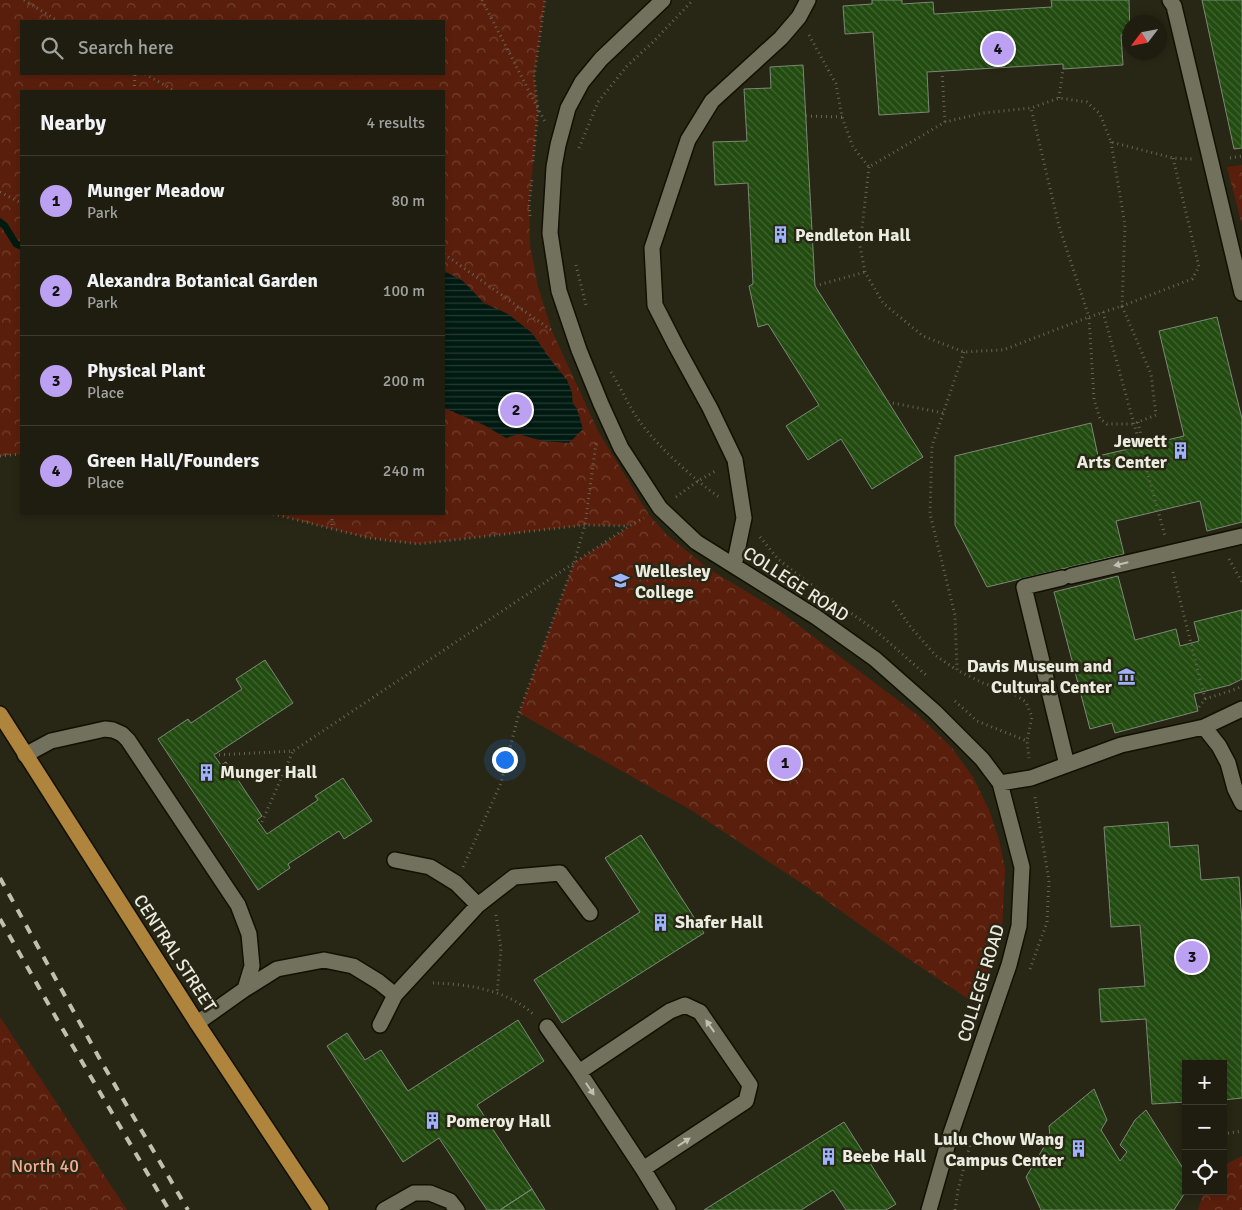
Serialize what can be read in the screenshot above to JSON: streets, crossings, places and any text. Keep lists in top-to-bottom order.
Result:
{
  "streets": {
    "main road": ["CENTRAL STREET"],
    "lane": ["COLLEGE ROAD"]
  },
  "parks": ["North 40"],
  "places": {
    "building": [
      "Pendleton Hall",
      "Jewett Arts Center",
      "Munger Hall",
      "Shafer Hall",
      "Pomeroy Hall",
      "Lulu Chow Wang Campus Center",
      "Beebe Hall"
    ],
    "school or university": ["Wellesley College"],
    "museum": ["Davis Museum and Cultural Center"]
  },
  "north": "bottom left",
  "page": {
    "search": "Search here",
    "pins": [
      "4",
      "2",
      "1",
      "3"
    ],
    "heading": ["Nearby", "4 results"],
    "list": [
      {
        "mark": "1",
        "name": "Munger Meadow",
        "note": "Park",
        "value": "80 m"
      },
      {
        "mark": "2",
        "name": "Alexandra Botanical Garden",
        "note": "Park",
        "value": "100 m"
      },
      {
        "mark": "3",
        "name": "Physical Plant",
        "note": "Place",
        "value": "200 m"
      },
      {
        "mark": "4",
        "name": "Green Hall/Founders",
        "note": "Place",
        "value": "240 m"
      }
    ],
    "map_buttons": ["+", "−"]
  }
}
